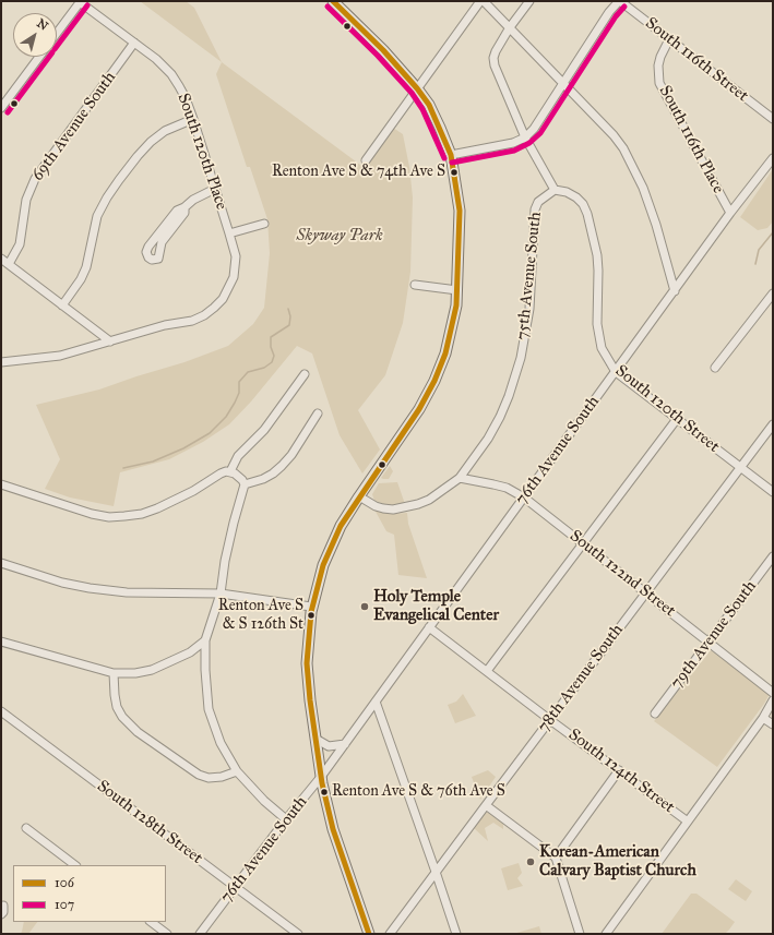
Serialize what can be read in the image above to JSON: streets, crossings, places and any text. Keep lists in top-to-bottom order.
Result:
{
  "streets": {
    "street": [
      "South 116th Street",
      "69th Avenue South",
      "South 116th Place",
      "South 120th Place",
      "75th Avenue South",
      "South 120th Street",
      "76th Avenue South",
      "South 122nd Street",
      "79th Avenue South",
      "78th Avenue South",
      "South 124th Street",
      "South 128th Street"
    ]
  },
  "crossings": [
    ["South 116th Street", "South 116th Place"],
    ["69th Avenue South", "South 120th Place"],
    ["South 116th Place", "76th Avenue South"],
    ["75th Avenue South", "South 120th Street"],
    ["75th Avenue South", "South 122nd Street"],
    ["South 120th Street", "76th Avenue South"],
    ["South 120th Street", "78th Avenue South"],
    ["76th Avenue South", "South 122nd Street"],
    ["76th Avenue South", "South 124th Street"],
    ["76th Avenue South", "South 128th Street"],
    ["South 122nd Street", "79th Avenue South"],
    ["South 122nd Street", "78th Avenue South"],
    ["78th Avenue South", "South 124th Street"]
  ],
  "parks": ["Skyway Park"],
  "places": [
    "Renton Ave S & 74th Ave S",
    "Holy Temple Evangelical Center",
    "Renton Ave S & S 126th St",
    "Renton Ave S & 76th Ave S",
    "Korean-American Calvary Baptist Church"
  ],
  "lines": ["transit line 106", "transit line 107"],
  "legend": ["106", "107"],
  "north": "top right"
}
